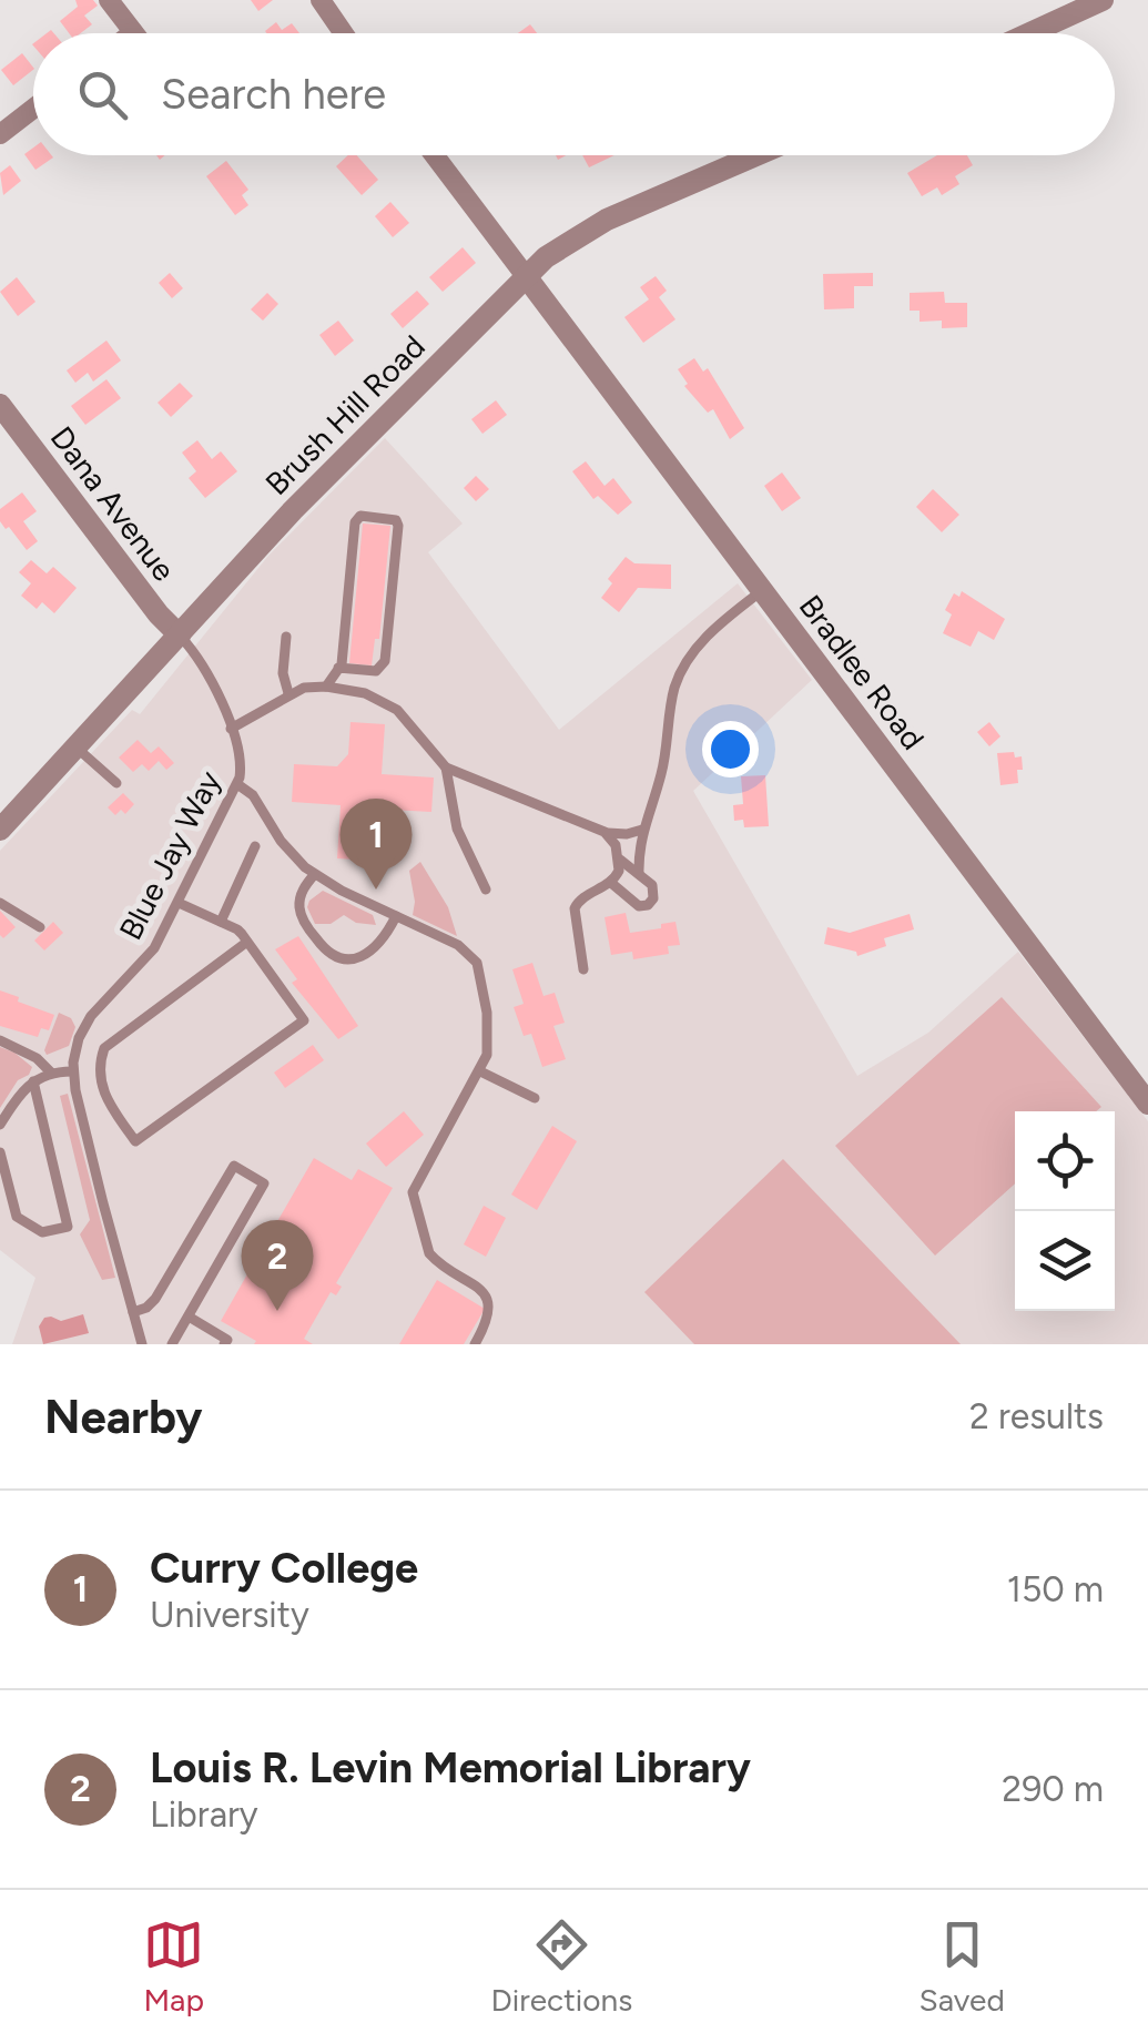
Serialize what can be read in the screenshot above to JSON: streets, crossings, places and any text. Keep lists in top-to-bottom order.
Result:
{
  "streets": {
    "street": ["Brush Hill Road", "Dana Avenue", "Bradlee Road"],
    "lane": ["Blue Jay Way"]
  },
  "crossings": [
    ["Brush Hill Road", "Dana Avenue"],
    ["Brush Hill Road", "Bradlee Road"],
    ["Brush Hill Road", "Blue Jay Way"],
    ["Dana Avenue", "Blue Jay Way"]
  ],
  "page": {
    "search": "Search here",
    "pins": ["1", "2"],
    "heading": ["Nearby", "2 results"],
    "list": [
      {
        "mark": "1",
        "name": "Curry College",
        "note": "University",
        "value": "150 m"
      },
      {
        "mark": "2",
        "name": "Louis R. Levin Memorial Library",
        "note": "Library",
        "value": "290 m"
      }
    ],
    "nav": ["Map", "Directions", "Saved"]
  }
}
